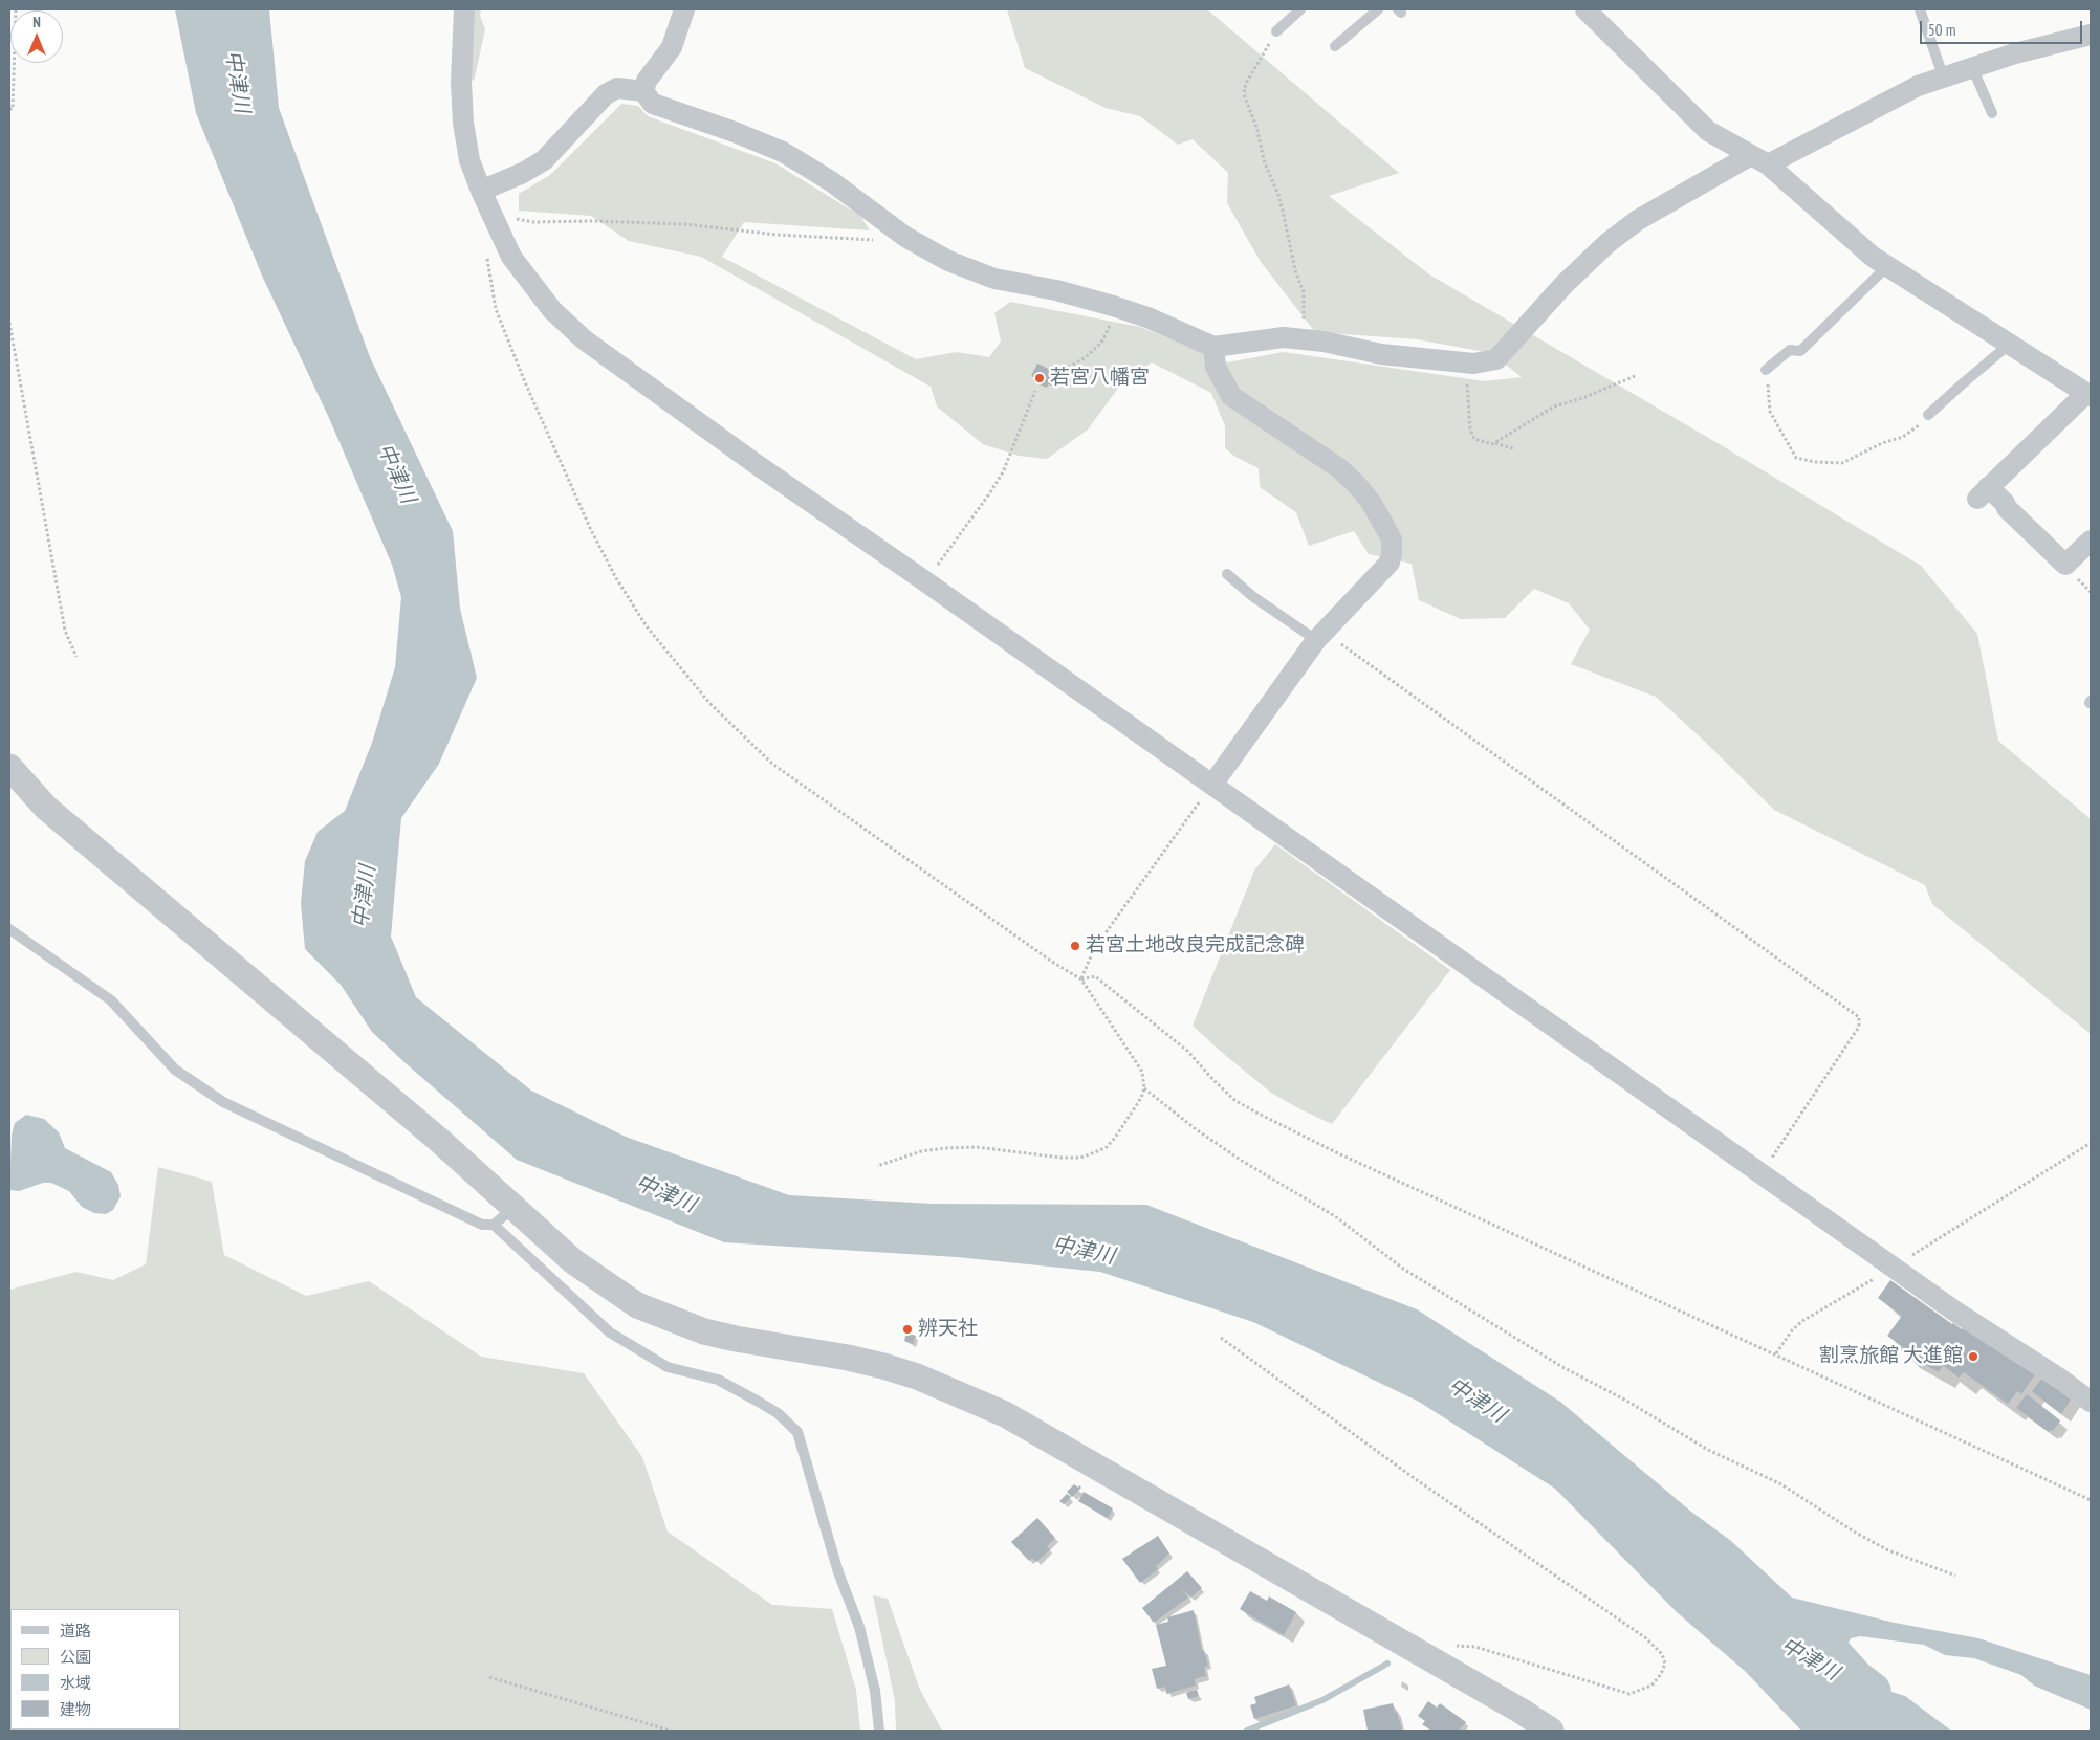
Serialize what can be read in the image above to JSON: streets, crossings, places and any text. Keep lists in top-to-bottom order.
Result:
{
  "water": ["中津川"],
  "places": [
    "若宮八幡宮",
    "若宮土地改良完成記念碑",
    "辨天社",
    "割烹旅館 大進館"
  ],
  "legend": [
    "道路",
    "公園",
    "水域",
    "建物"
  ],
  "scale_bar": "50 m",
  "north": "top"
}
